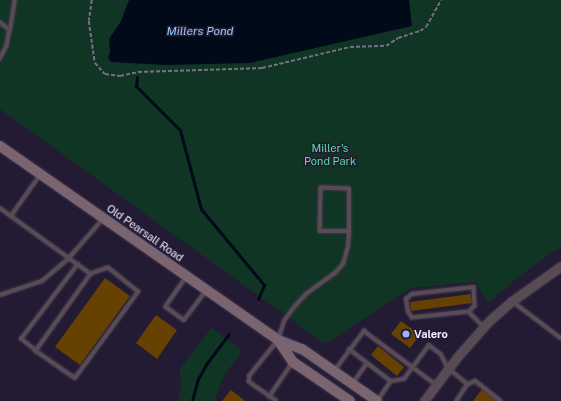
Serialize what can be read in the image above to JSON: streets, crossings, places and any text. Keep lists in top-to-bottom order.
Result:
{
  "streets": {
    "main road": ["Old Pearsall Road"]
  },
  "water": ["Millers Pond"],
  "parks": ["Miller's Pond Park"],
  "places": ["Valero"]
}
